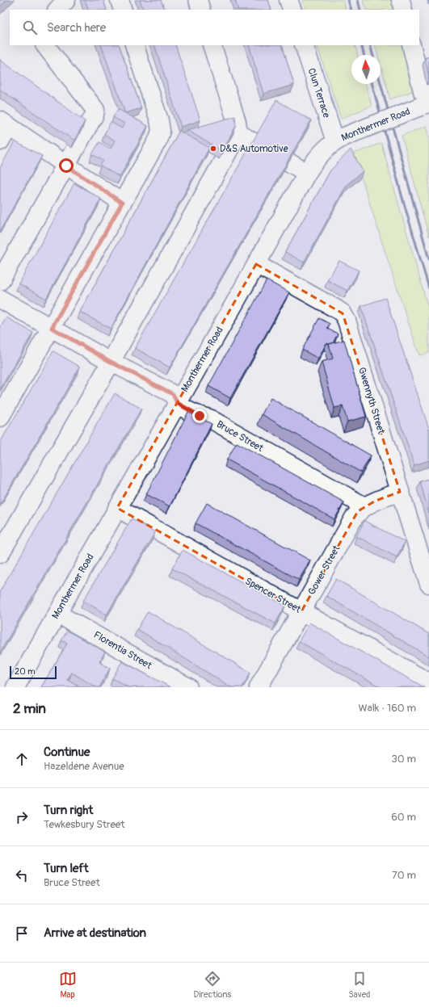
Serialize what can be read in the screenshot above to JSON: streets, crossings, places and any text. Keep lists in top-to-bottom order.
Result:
{
  "streets": {
    "street": [
      "Clun Terrace",
      "Monthermer Road",
      "Gwennyth Street",
      "Bruce Street",
      "Gower Street",
      "Spencer Street",
      "Florentia Street"
    ]
  },
  "crossings": [
    ["Clun Terrace", "Monthermer Road"],
    ["Monthermer Road", "Gwennyth Street"],
    ["Monthermer Road", "Bruce Street"],
    ["Monthermer Road", "Spencer Street"],
    ["Monthermer Road", "Florentia Street"],
    ["Gwennyth Street", "Gower Street"],
    ["Bruce Street", "Gower Street"],
    ["Gower Street", "Spencer Street"]
  ],
  "places": ["D&S Automotive"],
  "scale_bar": "20 m",
  "north": "top",
  "page": {
    "search": "Search here",
    "scale": "20 m",
    "heading": ["2 min", "Walk · 160 m"],
    "list": [
      ["Continue", "Hazeldene Avenue", "30 m"],
      ["Turn right", "Tewkesbury Street", "60 m"],
      ["Turn left", "Bruce Street", "70 m"],
      "Arrive at destination"
    ],
    "nav": ["Map", "Directions", "Saved"]
  }
}
